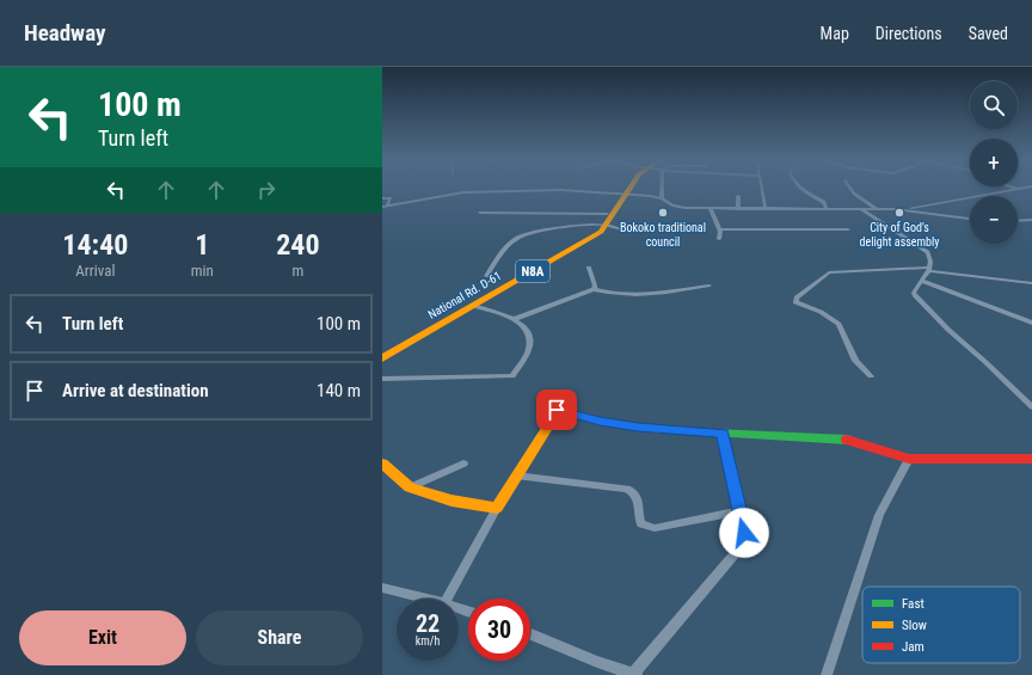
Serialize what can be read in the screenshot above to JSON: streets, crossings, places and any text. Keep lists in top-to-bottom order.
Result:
{
  "streets": {
    "main road": ["N8A", "National Rd. D-61"]
  },
  "places": ["Bokoko traditional council", "City of God's delight assembly"],
  "legend": ["Fast", "Slow", "Jam"],
  "page": {
    "header": "Headway",
    "nav": ["Map", "Directions", "Saved"],
    "turn": ["100 m", "Turn left"],
    "map_buttons": ["+", "−"],
    "eta": [
      "14:40",
      "Arrival",
      "1",
      "min",
      "240",
      "m"
    ],
    "list": [
      {
        "name": "Turn left",
        "value": "100 m"
      },
      {
        "name": "Arrive at destination",
        "value": "140 m"
      }
    ],
    "speed": "22 km/h",
    "limit": "30",
    "buttons": ["Exit", "Share"]
  }
}
